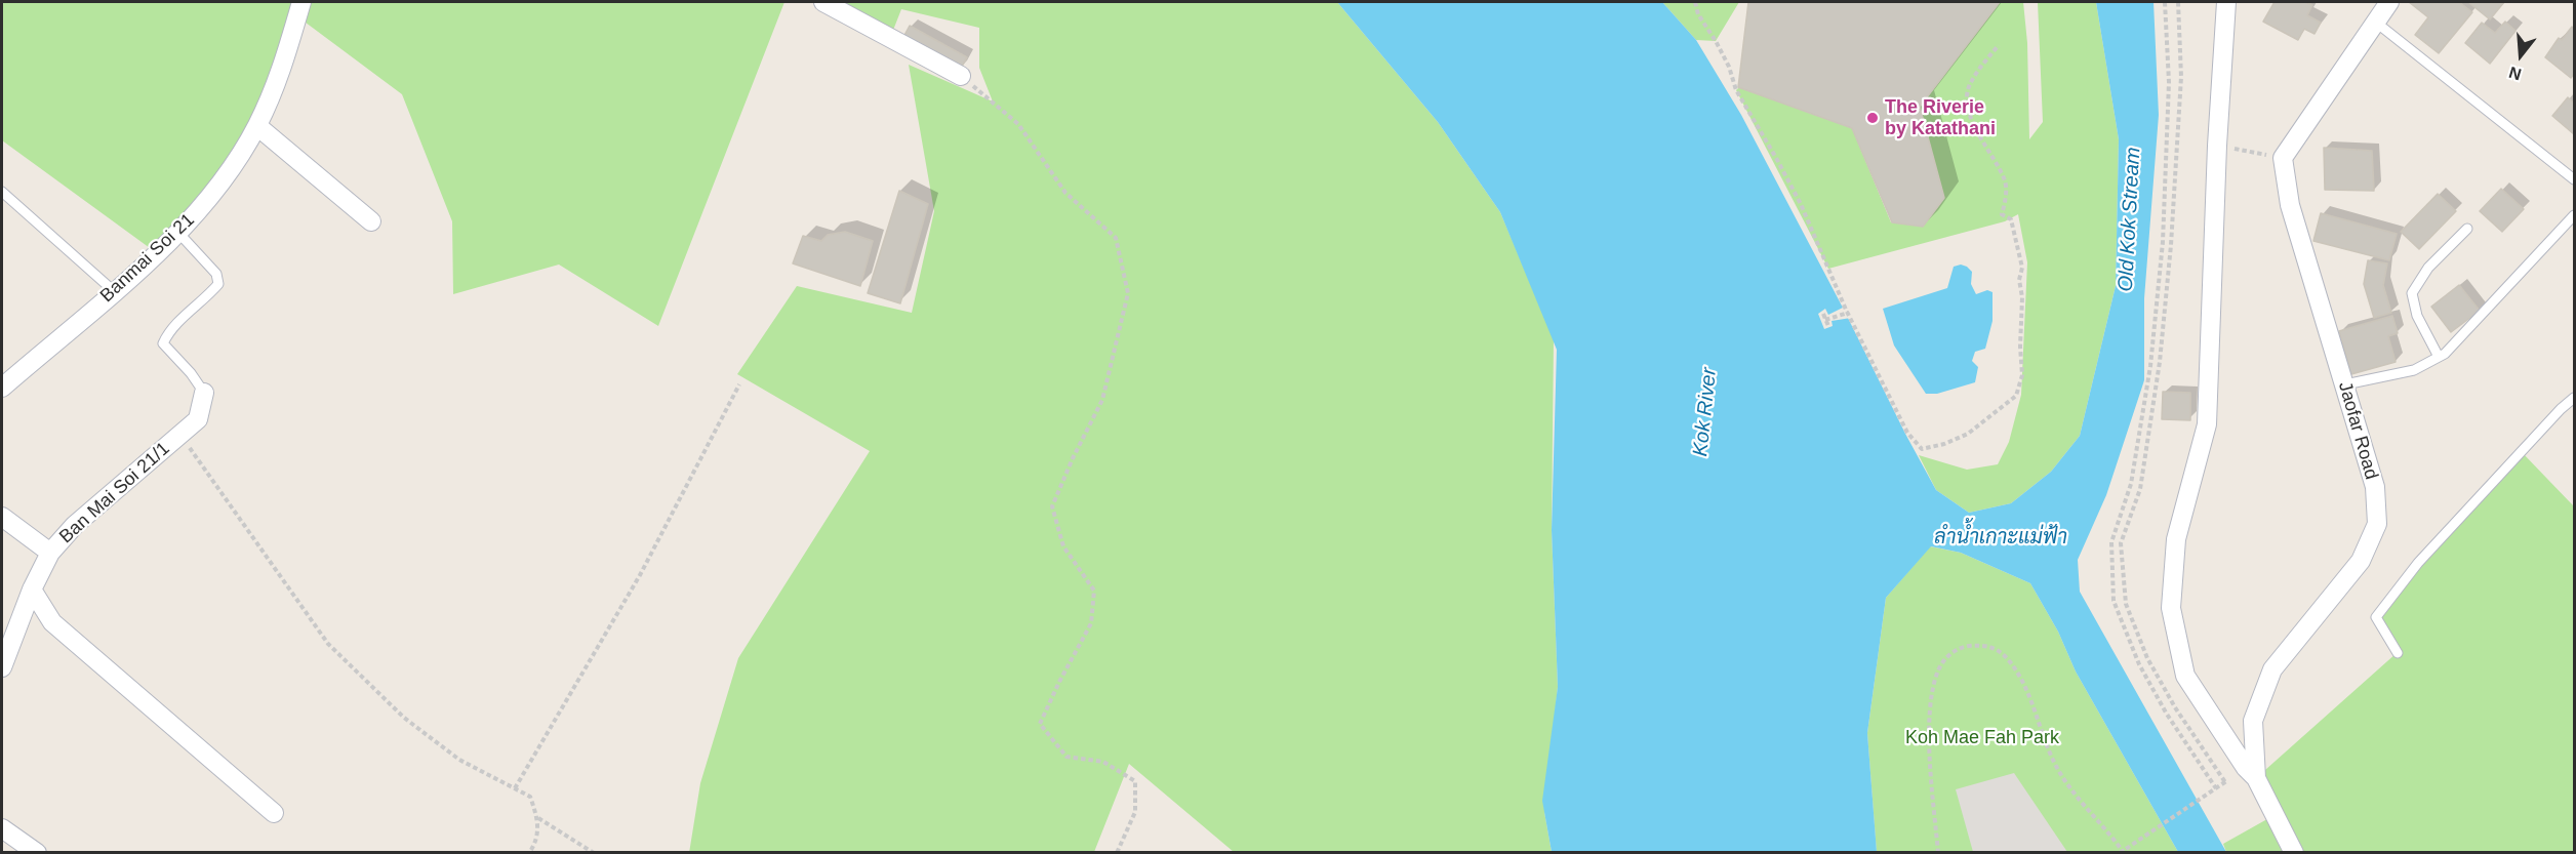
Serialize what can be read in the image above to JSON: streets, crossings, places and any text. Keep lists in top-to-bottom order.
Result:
{
  "streets": {
    "street": ["Banmai Soi 21", "Jaofar Road", "Ban Mai Soi 21/1"]
  },
  "water": ["Old Kok Stream", "Kok River", "ลำน้ำเกาะแม่ฟ้า"],
  "parks": ["Koh Mae Fah Park"],
  "places": ["The Riverie by Katathani"],
  "north": "bottom"
}
